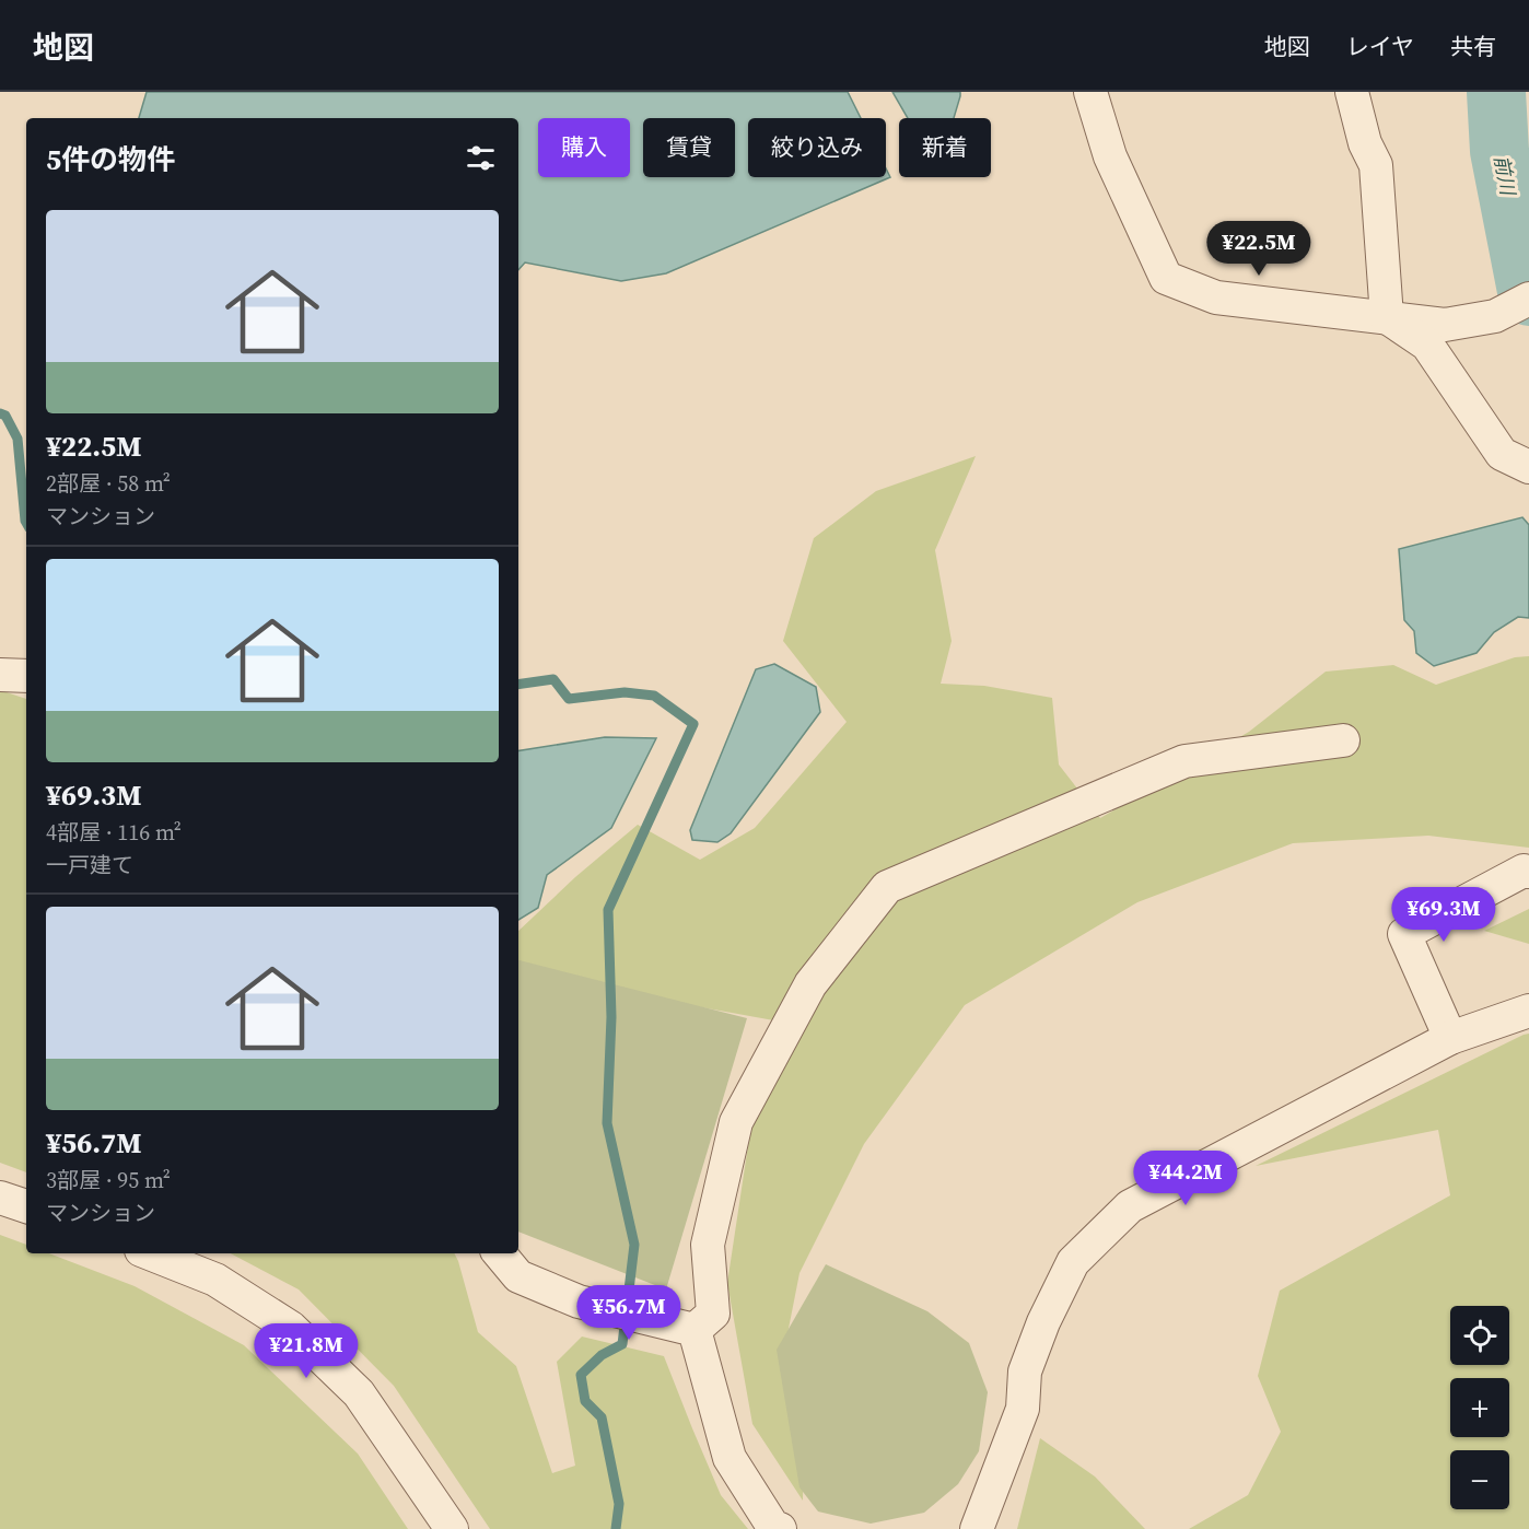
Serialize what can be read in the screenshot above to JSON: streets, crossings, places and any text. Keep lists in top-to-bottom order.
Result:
{
  "water": ["前川"],
  "page": {
    "header": "地図",
    "nav": ["地図", "レイヤ", "共有"],
    "chip": [
      "購入",
      "賃貸",
      "絞り込み",
      "新着"
    ],
    "heading": "5件の物件",
    "list": [
      {
        "name": "¥22.5M",
        "note": "2部屋 · 58 m² · マンション"
      },
      {
        "name": "¥69.3M",
        "note": "4部屋 · 116 m² · 一戸建て"
      },
      {
        "name": "¥56.7M",
        "note": "3部屋 · 95 m² · マンション"
      }
    ],
    "price": [
      "¥22.5M",
      "¥69.3M",
      "¥44.2M",
      "¥56.7M",
      "¥21.8M"
    ],
    "map_buttons": ["+", "−"]
  }
}
